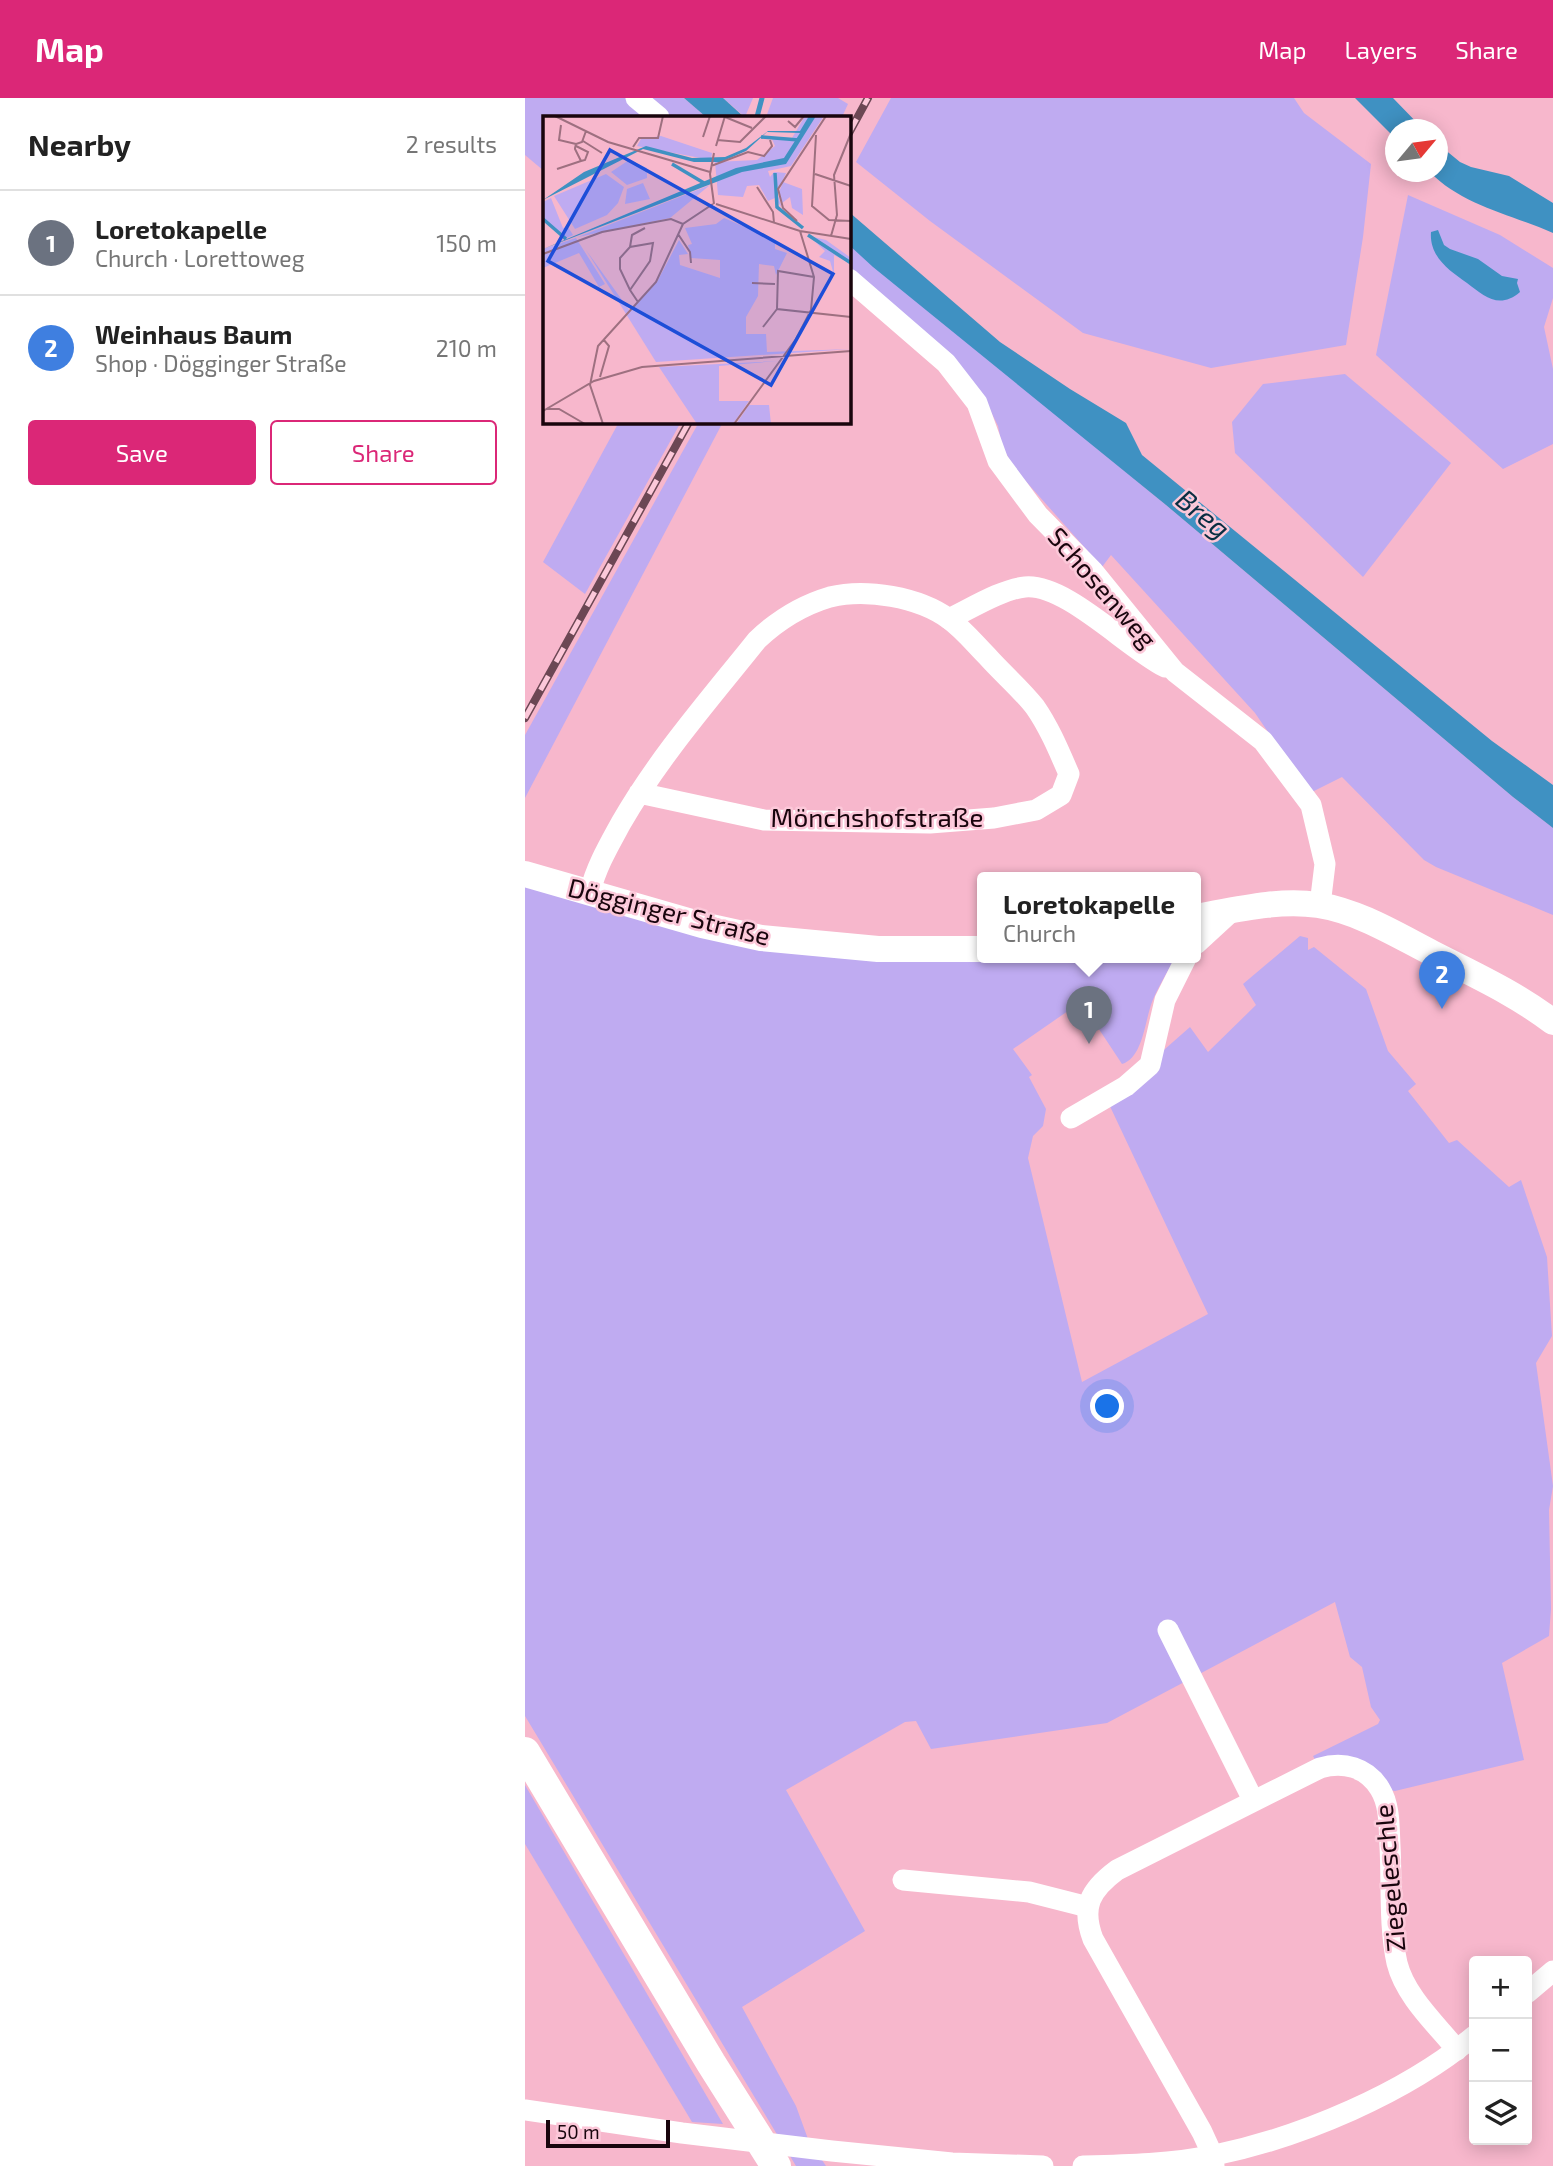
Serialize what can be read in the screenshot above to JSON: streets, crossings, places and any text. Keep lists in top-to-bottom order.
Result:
{
  "streets": {
    "main road": ["Dögginger Straße"],
    "street": ["Schosenweg", "Mönchshofstraße", "Ziegeleschle"]
  },
  "crossings": [
    ["Mönchshofstraße", "Dögginger Straße"]
  ],
  "water": ["Breg"],
  "scale_bar": "50 m",
  "north": "top right",
  "page": {
    "header": "Map",
    "nav": ["Map", "Layers", "Share"],
    "heading": ["Nearby", "2 results"],
    "list": [
      {
        "mark": "1",
        "name": "Loretokapelle",
        "note": "Church · Lorettoweg",
        "value": "150 m"
      },
      {
        "mark": "2",
        "name": "Weinhaus Baum",
        "note": "Shop · Dögginger Straße",
        "value": "210 m"
      }
    ],
    "buttons": ["Save", "Share"],
    "popup": ["Loretokapelle", "Church"],
    "pins": ["2", "1"],
    "map_buttons": ["+", "−"],
    "scale": "50 m"
  }
}
